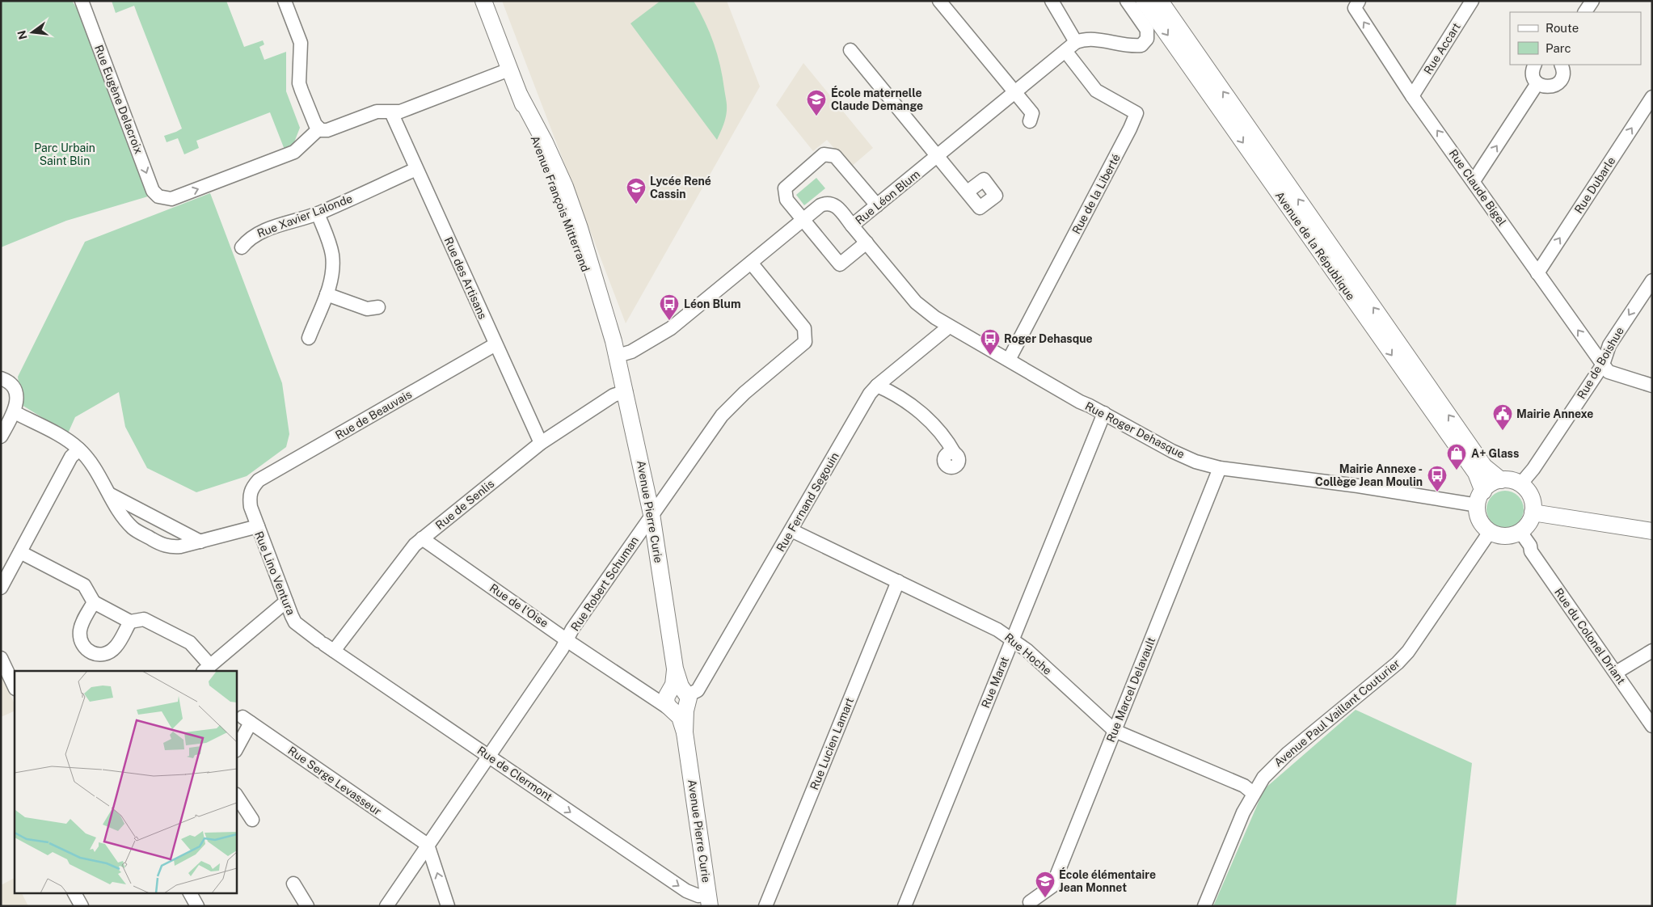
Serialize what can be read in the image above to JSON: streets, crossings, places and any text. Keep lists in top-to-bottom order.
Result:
{
  "streets": {
    "main road": ["Avenue François Mitterrand", "Avenue de la République", "Avenue Pierre Curie"],
    "street": [
      "Rue Accart",
      "Rue Eugène Delacroix",
      "Rue Dubarle",
      "Rue Claude Bigel",
      "Rue de la Liberté",
      "Rue Léon Blum",
      "Rue Xavier Lalonde",
      "Rue des Artisans",
      "Rue de Boishue",
      "Rue de Beauvais",
      "Rue Roger Dehasque",
      "Rue Fernand Segouin",
      "Rue de Senlis",
      "Rue Lino Ventura",
      "Rue Robert Schuman",
      "Rue de l'Oise",
      "Rue du Colonel Driant",
      "Rue Hoche",
      "Rue Marat",
      "Rue Marcel Delavault",
      "Avenue Paul Vaillant Couturier",
      "Rue Lucien Lamart",
      "Rue de Clermont",
      "Rue Serge Levasseur"
    ]
  },
  "crossings": [
    ["Rue Accart", "Rue Claude Bigel"],
    ["Rue Dubarle", "Rue Claude Bigel"],
    ["Rue Claude Bigel", "Rue de Boishue"],
    ["Rue de la Liberté", "Rue Léon Blum"],
    ["Rue de la Liberté", "Rue Roger Dehasque"],
    ["Rue Léon Blum", "Avenue François Mitterrand"],
    ["Rue Léon Blum", "Rue Roger Dehasque"],
    ["Rue Léon Blum", "Avenue Pierre Curie"],
    ["Rue Léon Blum", "Rue Robert Schuman"],
    ["Avenue François Mitterrand", "Avenue Pierre Curie"],
    ["Rue Xavier Lalonde", "Rue des Artisans"],
    ["Avenue de la République", "Rue de Boishue"],
    ["Avenue de la République", "Rue Roger Dehasque"],
    ["Avenue de la République", "Rue du Colonel Driant"],
    ["Avenue de la République", "Avenue Paul Vaillant Couturier"],
    ["Rue des Artisans", "Rue de Beauvais"],
    ["Rue des Artisans", "Rue de Senlis"],
    ["Rue de Boishue", "Rue Roger Dehasque"],
    ["Rue de Boishue", "Rue du Colonel Driant"],
    ["Rue de Boishue", "Avenue Paul Vaillant Couturier"],
    ["Rue de Beauvais", "Rue Lino Ventura"],
    ["Rue Roger Dehasque", "Rue Fernand Segouin"],
    ["Rue Roger Dehasque", "Rue du Colonel Driant"],
    ["Rue Roger Dehasque", "Rue Marat"],
    ["Rue Roger Dehasque", "Rue Marcel Delavault"],
    ["Rue Roger Dehasque", "Avenue Paul Vaillant Couturier"],
    ["Rue Fernand Segouin", "Avenue Pierre Curie"],
    ["Rue Fernand Segouin", "Rue de l'Oise"],
    ["Rue Fernand Segouin", "Rue Hoche"],
    ["Rue de Senlis", "Avenue Pierre Curie"],
    ["Rue de Senlis", "Rue Lino Ventura"],
    ["Rue de Senlis", "Rue de l'Oise"],
    ["Rue de Senlis", "Rue de Clermont"],
    ["Avenue Pierre Curie", "Rue Robert Schuman"],
    ["Avenue Pierre Curie", "Rue de l'Oise"],
    ["Avenue Pierre Curie", "Rue de Clermont"],
    ["Rue Lino Ventura", "Rue de Clermont"],
    ["Rue Robert Schuman", "Rue de l'Oise"],
    ["Rue Robert Schuman", "Rue de Clermont"],
    ["Rue Robert Schuman", "Rue Serge Levasseur"],
    ["Rue du Colonel Driant", "Avenue Paul Vaillant Couturier"],
    ["Rue Hoche", "Rue Marat"],
    ["Rue Hoche", "Rue Marcel Delavault"],
    ["Rue Hoche", "Avenue Paul Vaillant Couturier"],
    ["Rue Hoche", "Rue Lucien Lamart"]
  ],
  "one_way": ["Rue Claude Bigel", "Rue de Boishue", "Rue de Clermont"],
  "parks": ["Parc Urbain Saint Blin"],
  "places": {
    "school or university": ["École maternelle Claude Demange", "Lycée René Cassin", "École élémentaire Jean Monnet"],
    "bus stop": ["Léon Blum", "Roger Dehasque", "Mairie Annexe - Collège Jean Moulin"],
    "public building": ["Mairie Annexe"],
    "shop": ["A+ Glass"]
  },
  "legend": ["Route", "Parc"],
  "north": "left"
}
